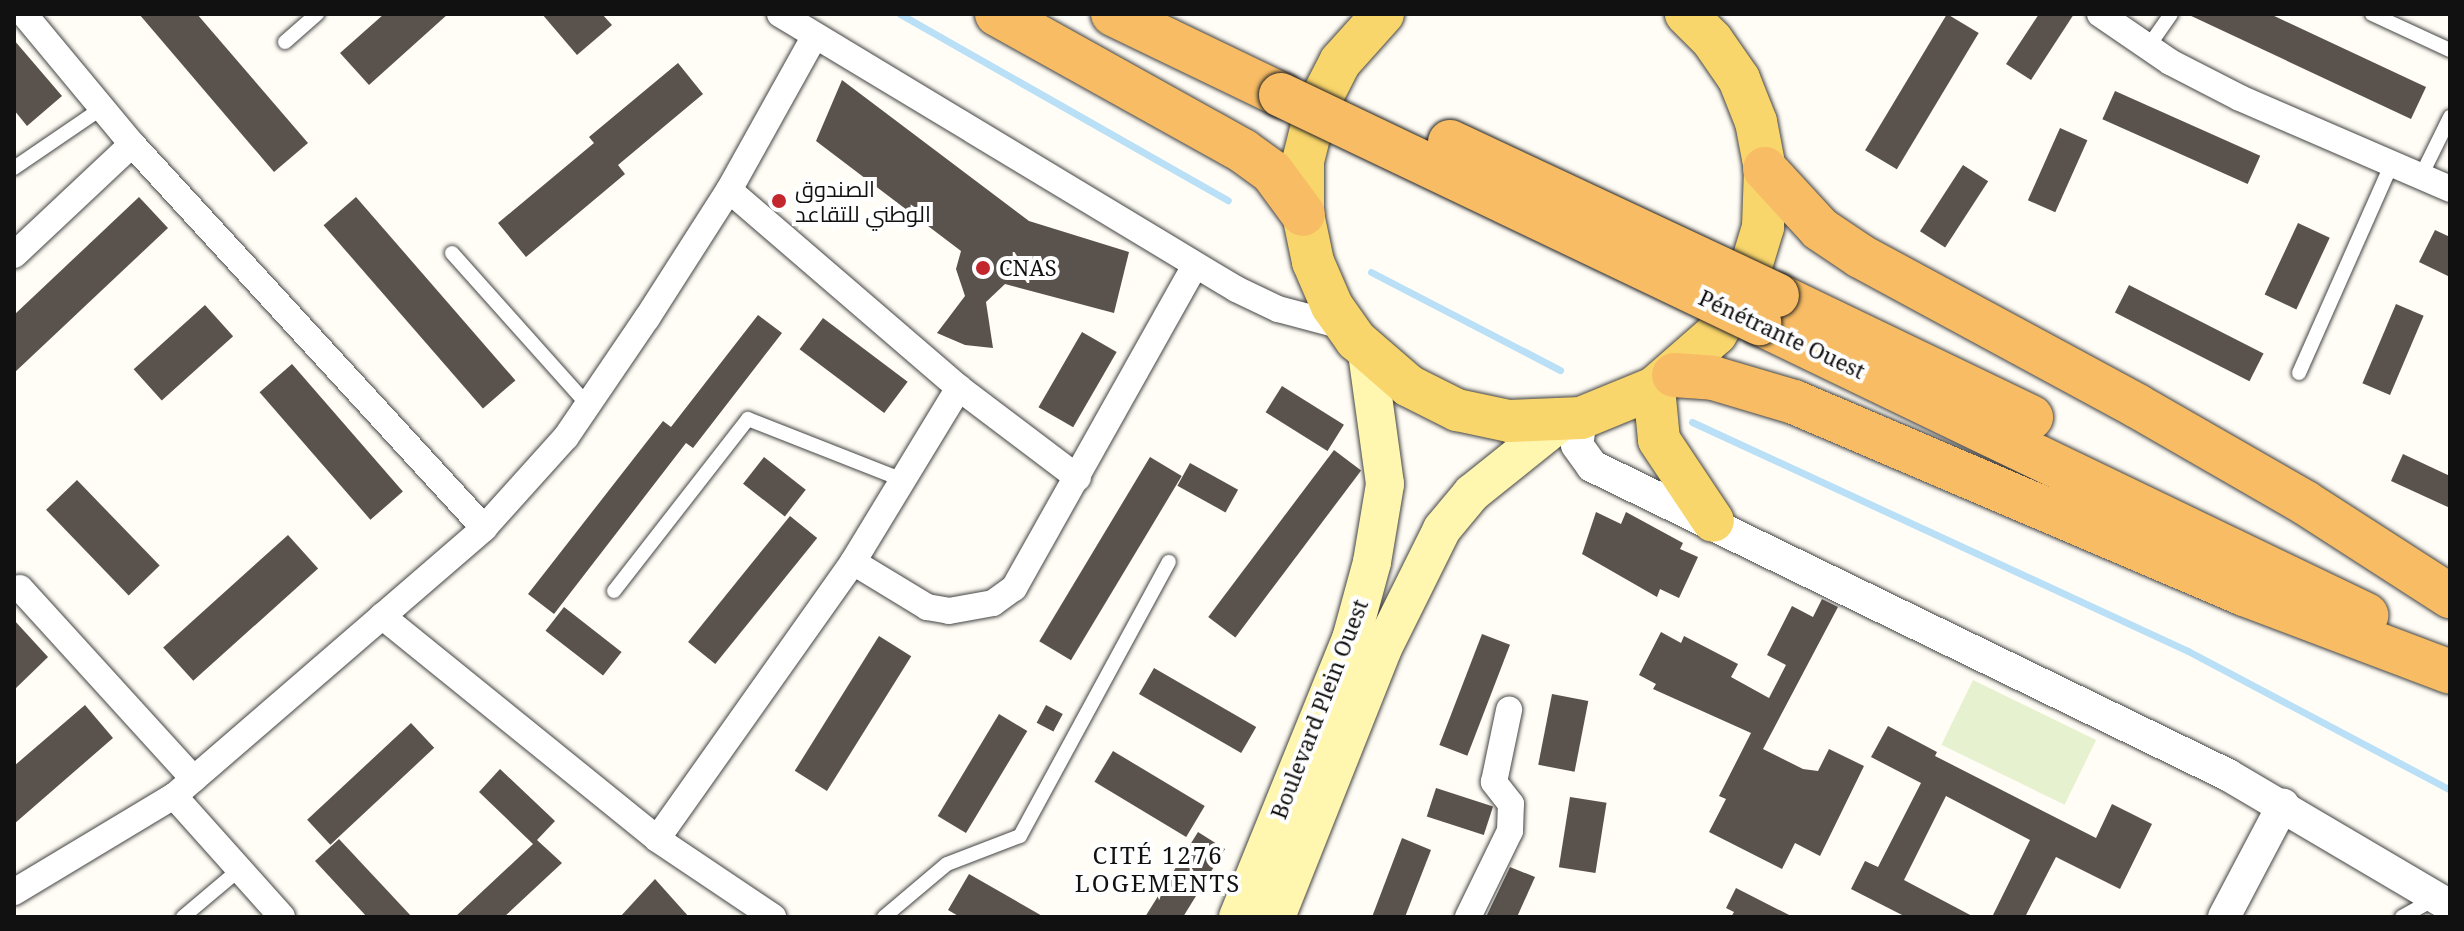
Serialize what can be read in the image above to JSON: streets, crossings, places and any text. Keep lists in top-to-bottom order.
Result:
{
  "streets": {
    "highway": ["Pénétrante Ouest"],
    "main road": ["Boulevard Plein Ouest"]
  },
  "districts": ["CITÉ 1276 LOGEMENTS"],
  "places": ["الصندوق الوطني للتقاعد", "CNAS"]
}
